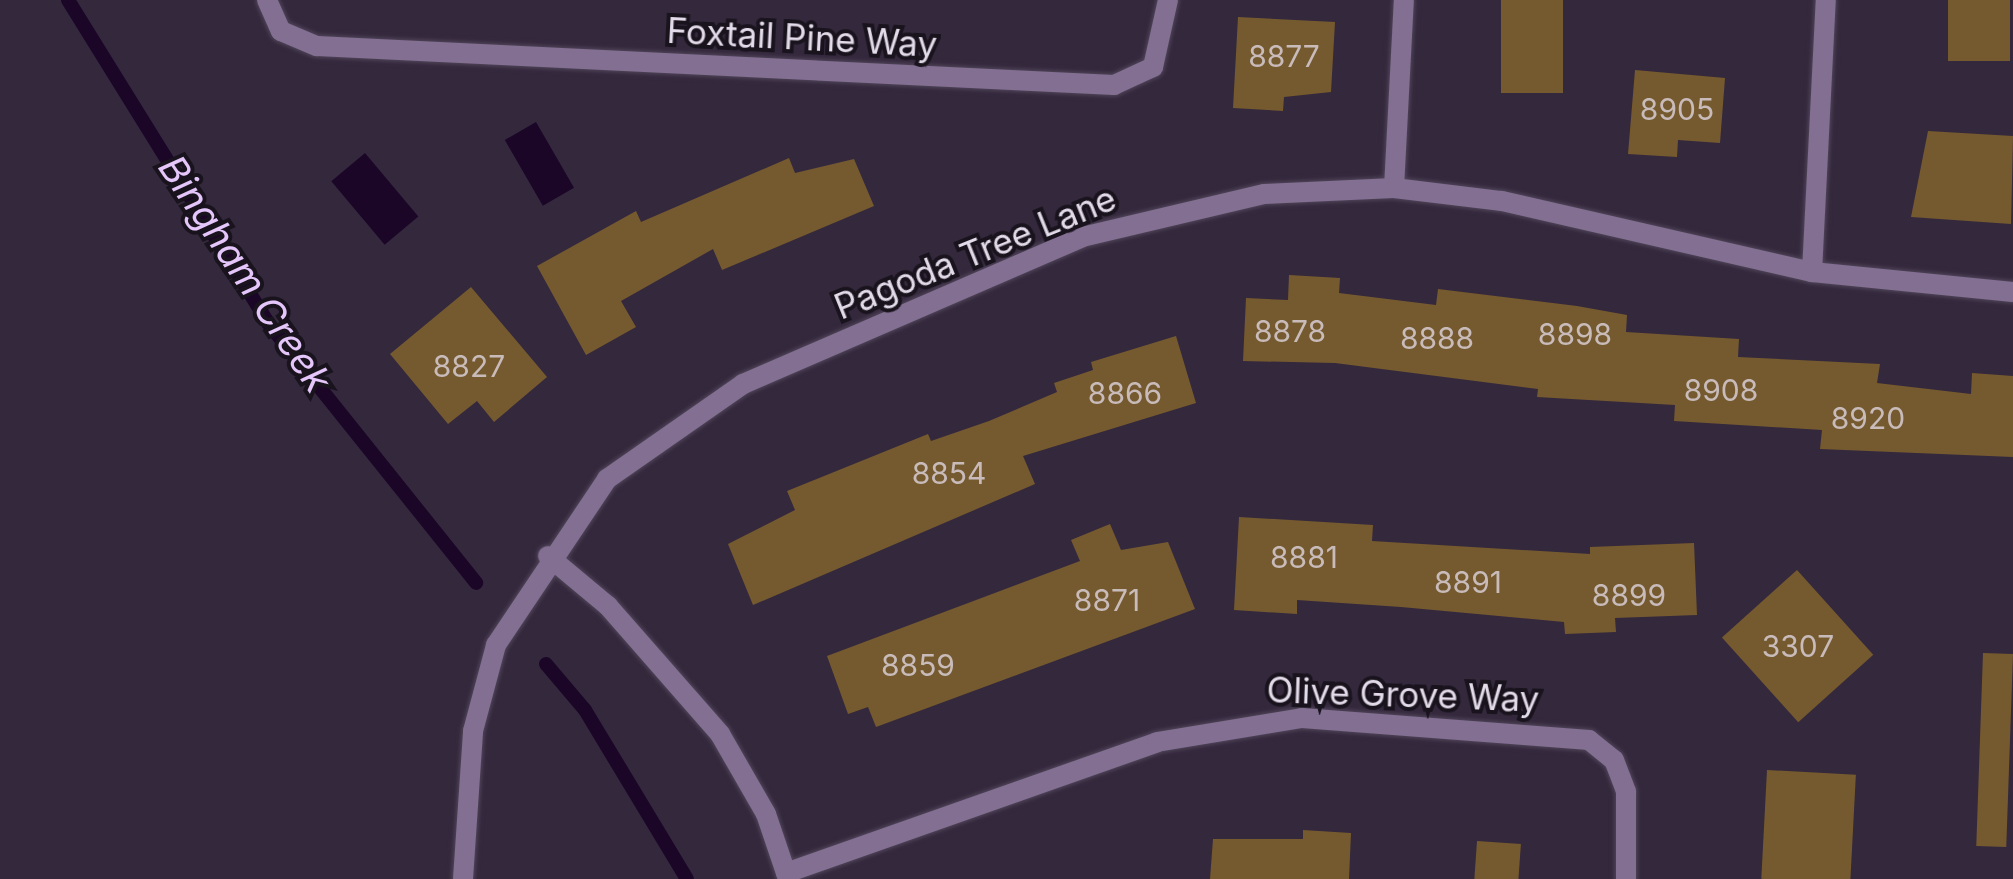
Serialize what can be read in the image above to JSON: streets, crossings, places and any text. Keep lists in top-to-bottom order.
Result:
{
  "streets": {
    "street": ["Foxtail Pine Way", "Pagoda Tree Lane", "Olive Grove Way"]
  },
  "water": ["Bingham Creek"],
  "house_numbers": [
    "8877",
    "8905",
    "8878",
    "8898",
    "8888",
    "8827",
    "8908",
    "8866",
    "8920",
    "8854",
    "8881",
    "8891",
    "8899",
    "8871",
    "3307",
    "8859"
  ]
}
